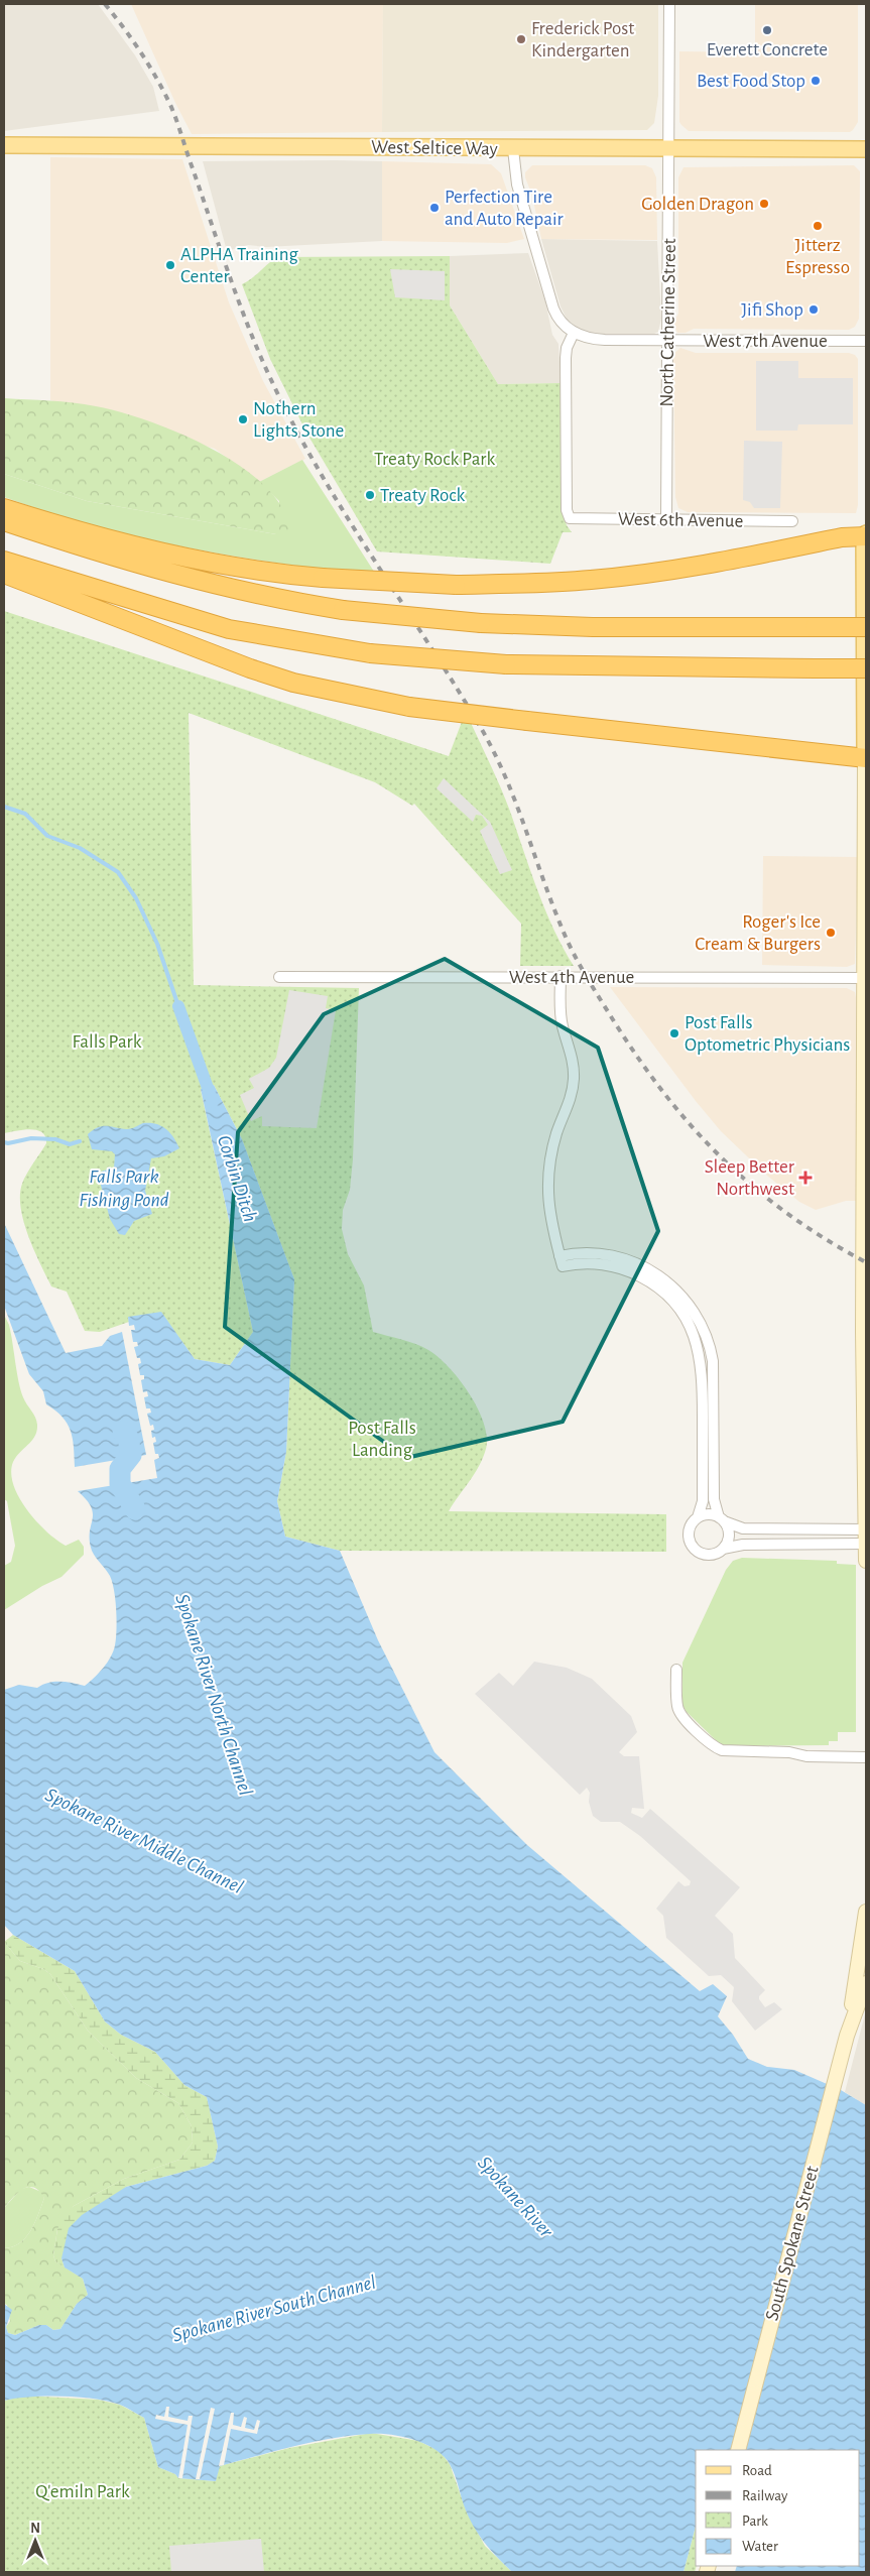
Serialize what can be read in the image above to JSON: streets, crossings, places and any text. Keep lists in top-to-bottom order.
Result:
{
  "streets": {
    "main road": ["West Seltice Way", "South Spokane Street"],
    "street": [
      "North Catherine Street",
      "West 7th Avenue",
      "West 6th Avenue",
      "West 4th Avenue"
    ]
  },
  "crossings": [
    ["West Seltice Way", "North Catherine Street"],
    ["North Catherine Street", "West 7th Avenue"],
    ["North Catherine Street", "West 6th Avenue"],
    ["West 7th Avenue", "West 6th Avenue"]
  ],
  "water": [
    "Falls Park Fishing Pond",
    "Corbin Ditch",
    "Spokane River North Channel",
    "Spokane River Middle Channel",
    "Spokane River",
    "Spokane River South Channel"
  ],
  "parks": [
    "Treaty Rock Park",
    "Falls Park",
    "Post Falls Landing",
    "Q'emiln Park"
  ],
  "places": {
    "other": [
      "Everett Concrete",
      "Frederick Post Kindergarten",
      "Best Food Stop",
      "Golden Dragon",
      "Perfection Tire and Auto Repair",
      "Jitterz Espresso",
      "ALPHA Training Center",
      "Jifi Shop",
      "Nothern Lights Stone",
      "Treaty Rock",
      "Roger's Ice Cream & Burgers",
      "Post Falls Optometric Physicians"
    ],
    "health": ["Sleep Better Northwest"]
  },
  "legend": [
    "Road",
    "Railway",
    "Park",
    "Water"
  ],
  "north": "top"
}
